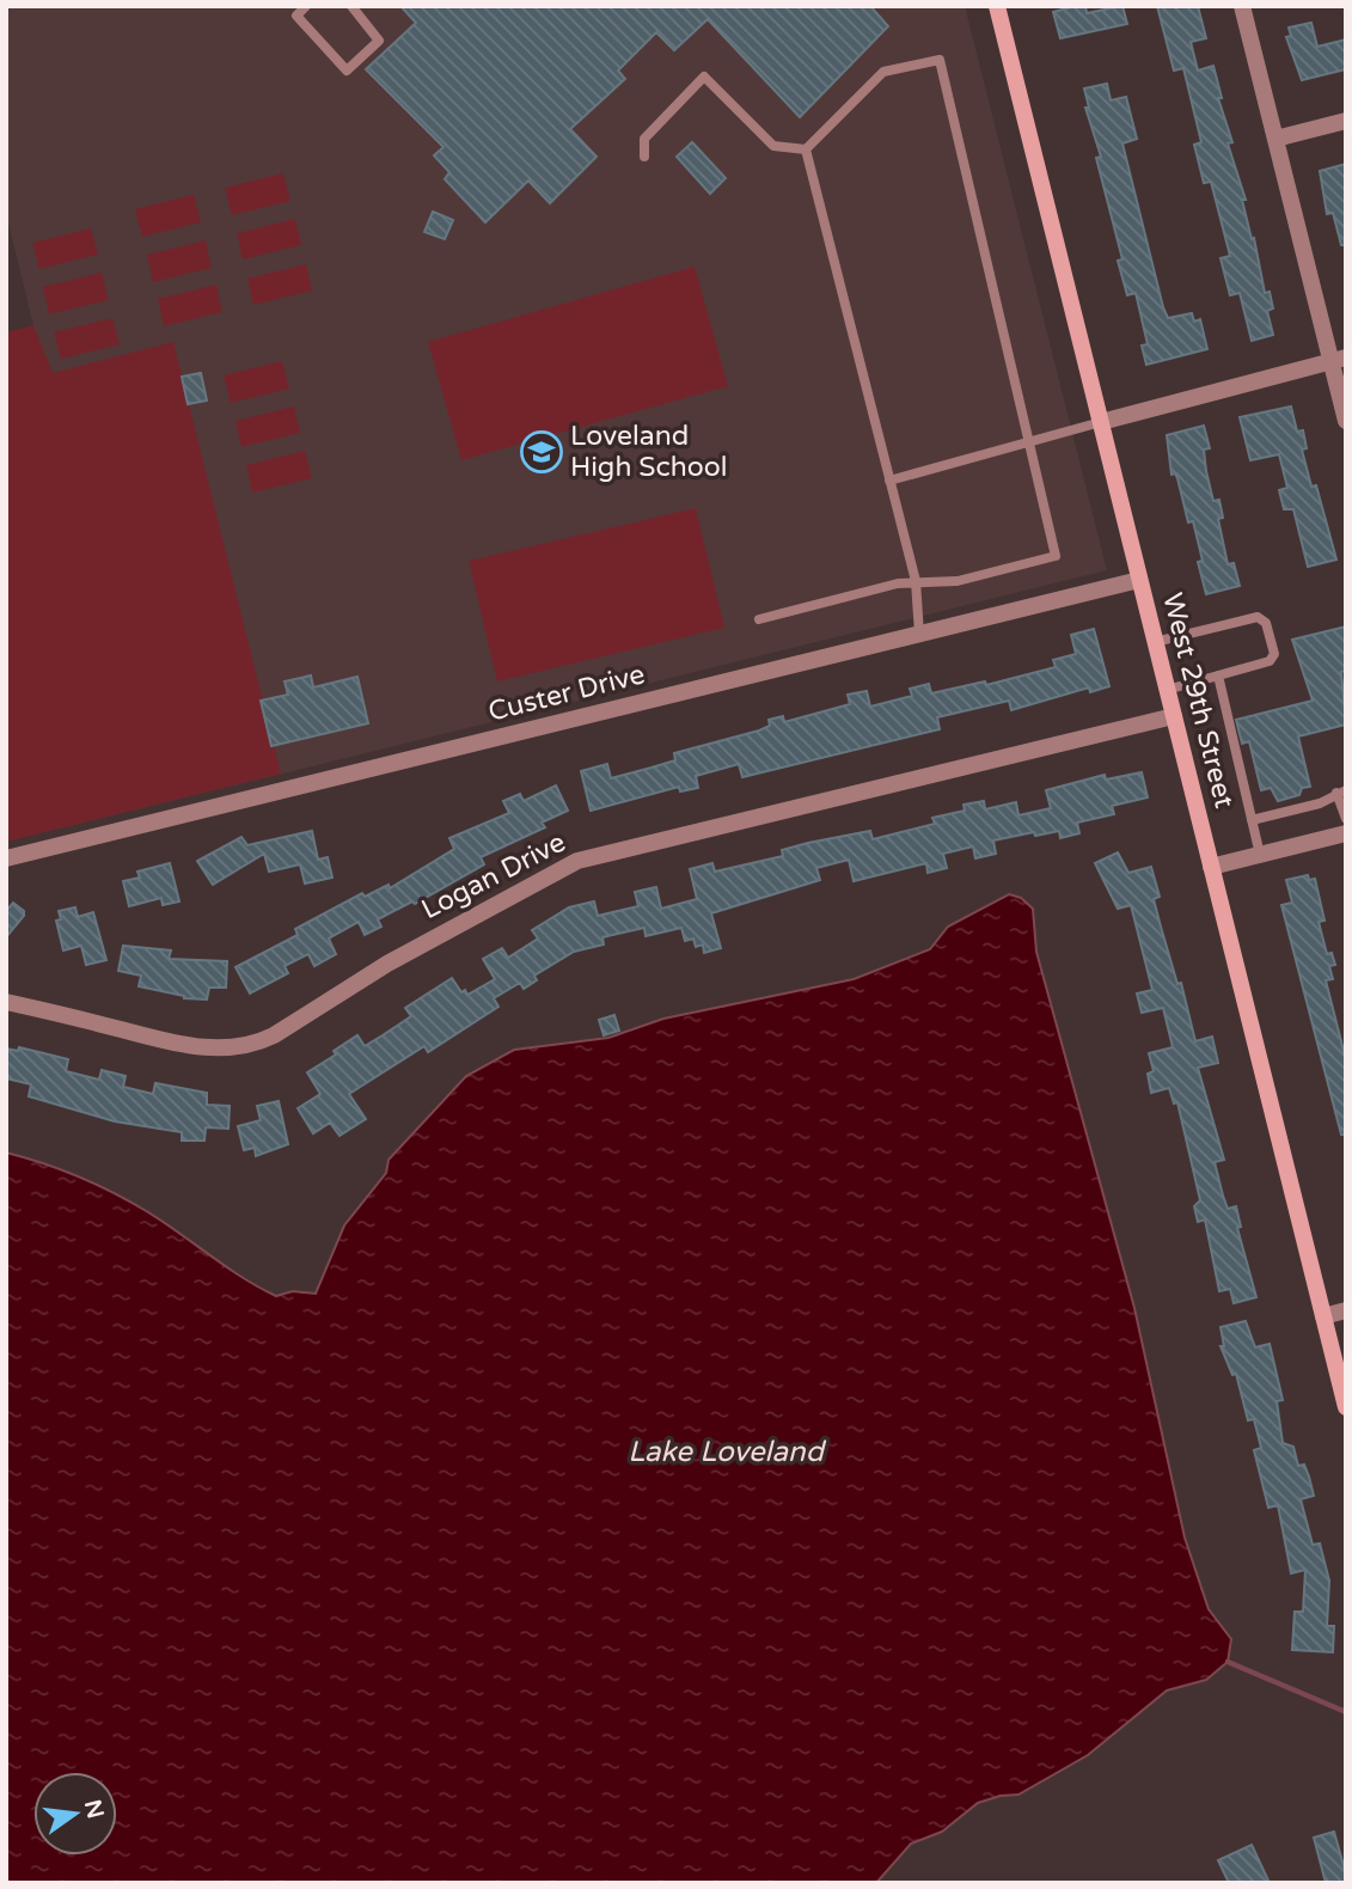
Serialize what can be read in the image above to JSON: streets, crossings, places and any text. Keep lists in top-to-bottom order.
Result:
{
  "streets": {
    "main road": ["West 29th Street"],
    "street": ["Custer Drive", "Logan Drive"]
  },
  "crossings": [
    ["Custer Drive", "West 29th Street"],
    ["West 29th Street", "Logan Drive"]
  ],
  "water": ["Lake Loveland"],
  "places": {
    "school or university": ["Loveland High School"]
  },
  "north": "right"
}
